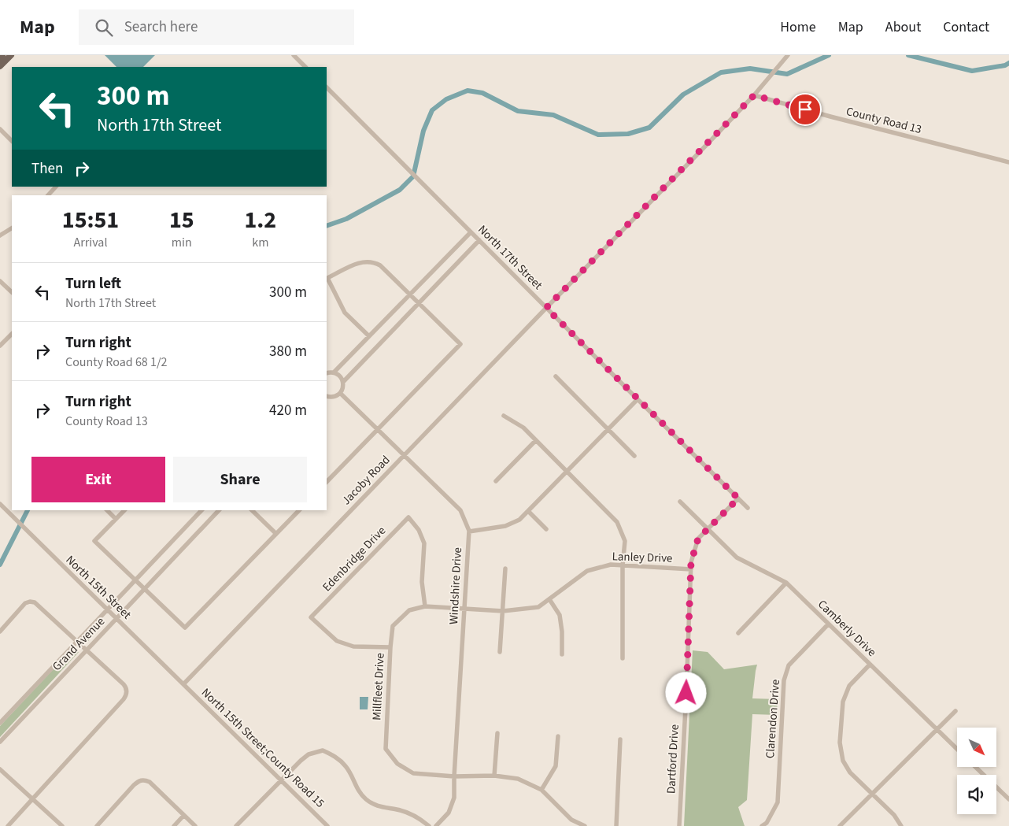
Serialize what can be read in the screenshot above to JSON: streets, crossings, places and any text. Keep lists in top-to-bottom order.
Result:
{
  "streets": {
    "street": [
      "County Road 13",
      "North 17th Street",
      "Jacoby Road",
      "Lanley Drive",
      "Edenbridge Drive",
      "Windshire Drive",
      "North 15th Street",
      "Camberly Drive",
      "Grand Avenue",
      "Millfleet Drive",
      "Clarendon Drive",
      "North 15th Street;County Road 15",
      "Dartford Drive"
    ]
  },
  "crossings": [
    ["County Road 13", "Jacoby Road"],
    ["North 17th Street", "Jacoby Road"],
    ["North 17th Street", "Dartford Drive"],
    ["Jacoby Road", "Windshire Drive"],
    ["Jacoby Road", "North 15th Street"],
    ["Jacoby Road", "North 15th Street;County Road 15"],
    ["Lanley Drive", "Windshire Drive"],
    ["Lanley Drive", "Millfleet Drive"],
    ["Lanley Drive", "Dartford Drive"],
    ["Edenbridge Drive", "Millfleet Drive"],
    ["Windshire Drive", "Millfleet Drive"],
    ["North 15th Street", "Grand Avenue"],
    ["North 15th Street", "North 15th Street;County Road 15"],
    ["Camberly Drive", "Clarendon Drive"],
    ["Camberly Drive", "Dartford Drive"]
  ],
  "north": "bottom right",
  "page": {
    "header": "Map",
    "search": "Search here",
    "nav": [
      "Home",
      "Map",
      "About",
      "Contact"
    ],
    "turn": ["300 m", "North 17th Street"],
    "then": "Then",
    "eta": [
      "15:51",
      "Arrival",
      "15",
      "min",
      "1.2",
      "km"
    ],
    "list": [
      {
        "name": "Turn left",
        "note": "North 17th Street",
        "value": "300 m"
      },
      {
        "name": "Turn right",
        "note": "County Road 68 1/2",
        "value": "380 m"
      },
      {
        "name": "Turn right",
        "note": "County Road 13",
        "value": "420 m"
      }
    ],
    "buttons": ["Exit", "Share"]
  }
}
